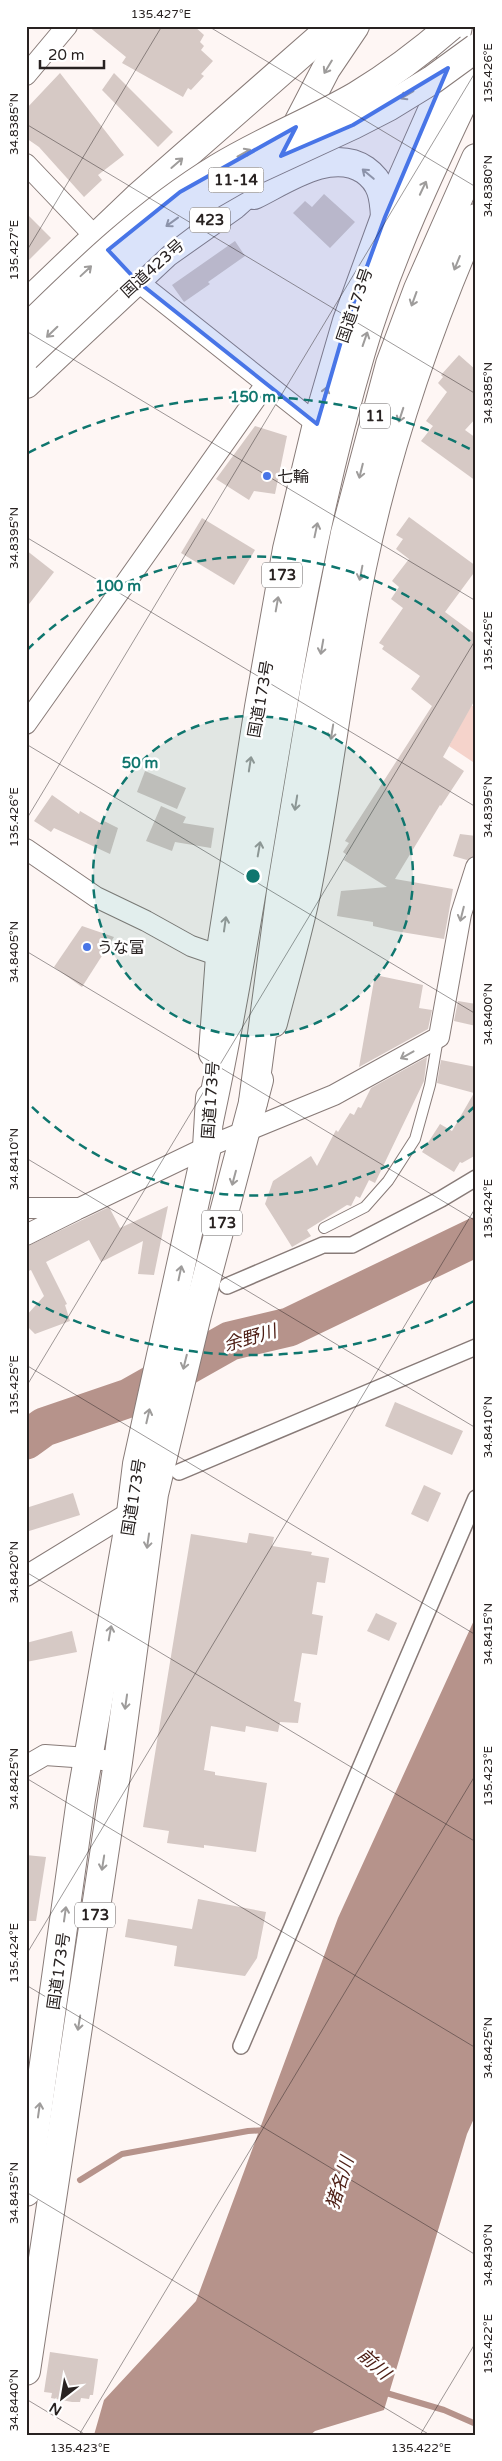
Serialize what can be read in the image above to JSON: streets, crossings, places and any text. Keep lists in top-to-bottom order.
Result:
{
  "streets": {
    "highway": [
      "11-14",
      "423",
      "国道423号",
      "国道173号",
      "11",
      "173"
    ]
  },
  "crossings": [
    ["国道173号", "11"]
  ],
  "water": ["余野川", "猪名川", "前川"],
  "places": ["七輪", "うな富"],
  "scale_bar": "20 m",
  "north": "bottom left",
  "coordinates": [
    "135.427°E",
    "135.426°E",
    "34.8385°N",
    "34.8380°N",
    "34.8395°N",
    "135.425°E",
    "34.8405°N",
    "34.8400°N",
    "34.8410°N",
    "135.424°E",
    "34.8420°N",
    "34.8415°N",
    "135.423°E",
    "34.8425°N",
    "34.8435°N",
    "34.8430°N",
    "135.422°E",
    "34.8440°N"
  ],
  "rings": ["150 m", "100 m", "50 m"]
}
